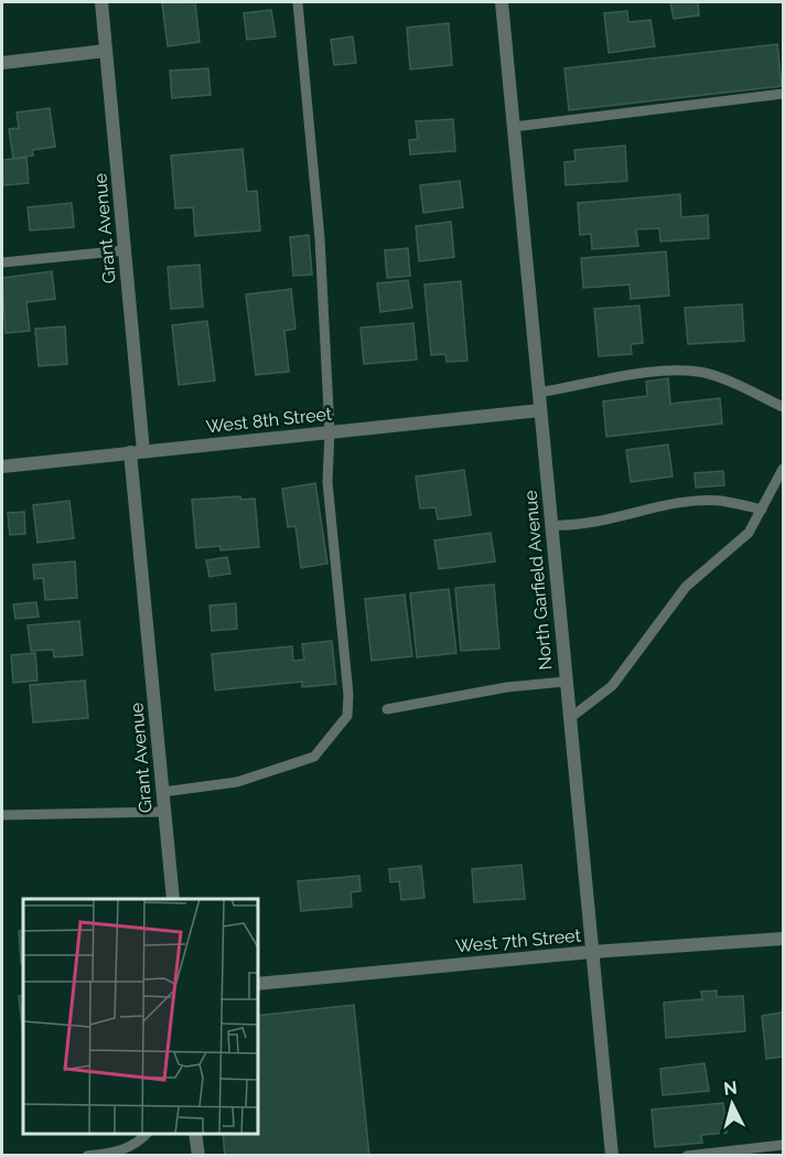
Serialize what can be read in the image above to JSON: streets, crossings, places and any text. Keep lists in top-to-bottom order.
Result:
{
  "streets": {
    "street": [
      "Grant Avenue",
      "West 8th Street",
      "North Garfield Avenue",
      "West 7th Street"
    ]
  },
  "crossings": [
    ["Grant Avenue", "West 8th Street"],
    ["West 8th Street", "North Garfield Avenue"],
    ["North Garfield Avenue", "West 7th Street"]
  ],
  "north": "top"
}
